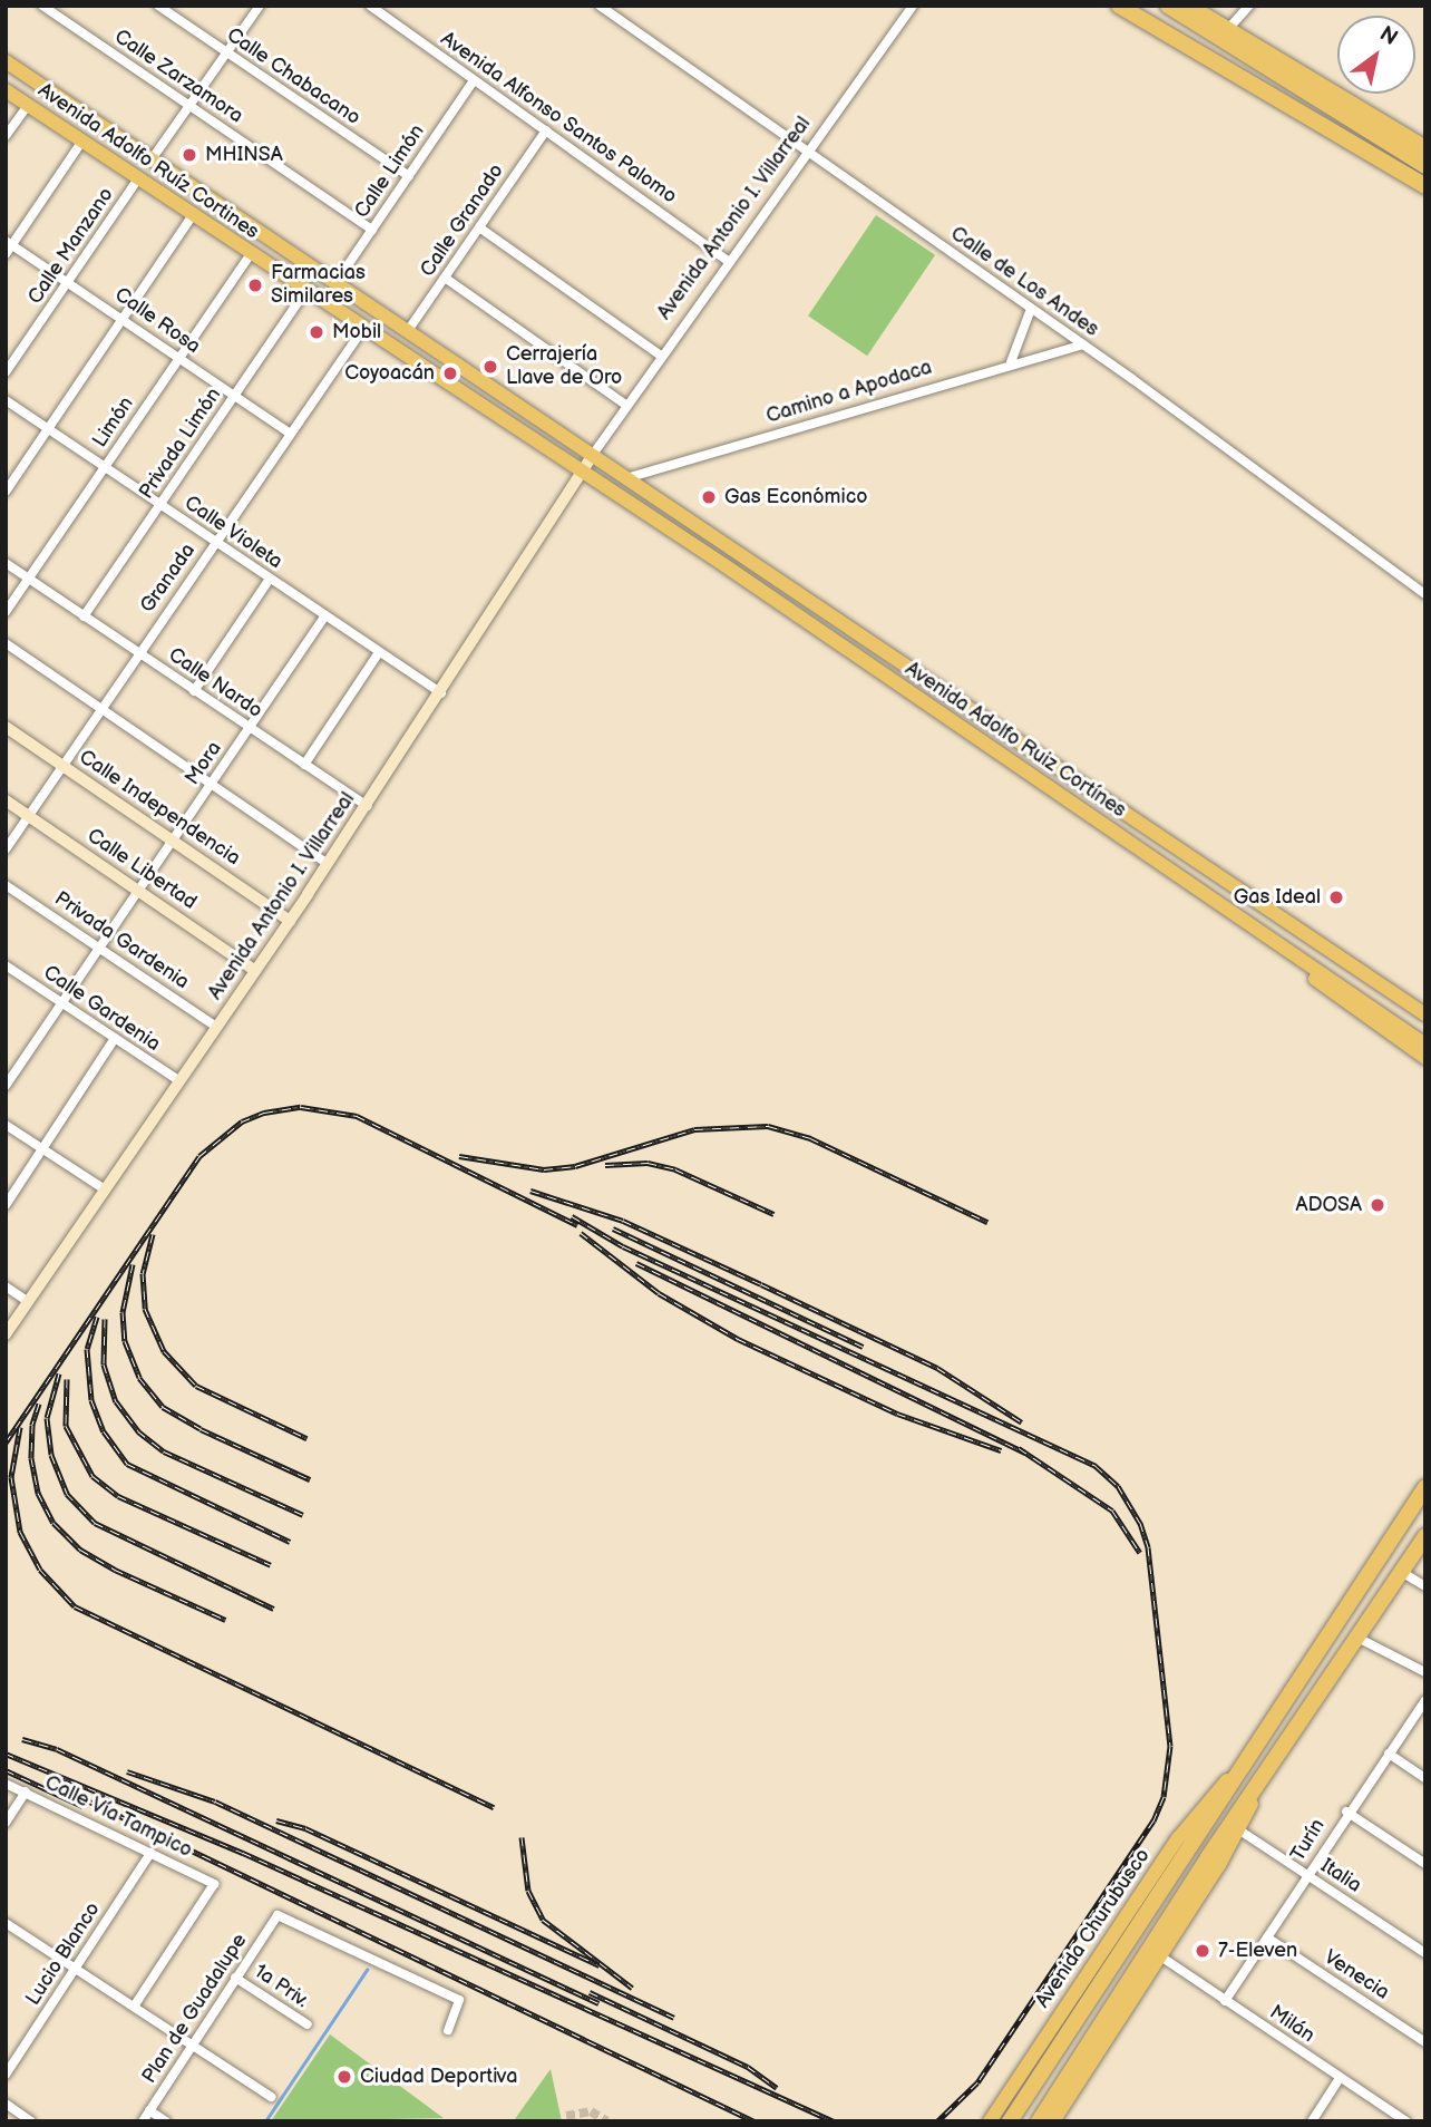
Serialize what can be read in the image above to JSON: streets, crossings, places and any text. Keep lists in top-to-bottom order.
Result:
{
  "streets": {
    "highway": ["Avenida Churubusco"],
    "main road": ["Avenida Adolfo Ruíz Cortines", "Avenida Adolfo Ruiz Cortínes"],
    "street": [
      "Calle Zarzamora",
      "Calle Chabacano",
      "Avenida Alfonso Santos Palomo",
      "Calle Limón",
      "Avenida Antonio I. Villarreal",
      "Calle Granado",
      "Calle Manzano",
      "Calle de Los Andes",
      "Calle Rosa",
      "Camino a Apodaca",
      "Limón",
      "Privada Limón",
      "Calle Violeta",
      "Granada",
      "Calle Nardo",
      "Mora",
      "Calle Independencia",
      "Calle Libertad",
      "Privada Gardenia",
      "Calle Gardenia",
      "Calle Vía Tampico",
      "Turín",
      "Italia",
      "Lucio Blanco",
      "Venecia",
      "1a Priv.",
      "Plan de Guadalupe",
      "Milán"
    ]
  },
  "crossings": [
    ["Calle Zarzamora", "Calle Limón"],
    ["Calle Chabacano", "Calle Limón"],
    ["Avenida Alfonso Santos Palomo", "Calle Limón"],
    ["Avenida Alfonso Santos Palomo", "Avenida Antonio I. Villarreal"],
    ["Avenida Alfonso Santos Palomo", "Calle Granado"],
    ["Avenida Adolfo Ruíz Cortines", "Calle Limón"],
    ["Avenida Adolfo Ruíz Cortines", "Avenida Antonio I. Villarreal"],
    ["Avenida Adolfo Ruíz Cortines", "Calle Granado"],
    ["Avenida Adolfo Ruíz Cortines", "Calle Manzano"],
    ["Avenida Adolfo Ruíz Cortines", "Camino a Apodaca"],
    ["Avenida Adolfo Ruíz Cortines", "Limón"],
    ["Avenida Adolfo Ruíz Cortines", "Privada Limón"],
    ["Avenida Adolfo Ruíz Cortines", "Granada"],
    ["Avenida Adolfo Ruíz Cortines", "Avenida Adolfo Ruiz Cortínes"],
    ["Avenida Antonio I. Villarreal", "Calle de Los Andes"],
    ["Avenida Antonio I. Villarreal", "Calle Violeta"],
    ["Avenida Antonio I. Villarreal", "Calle Nardo"],
    ["Avenida Antonio I. Villarreal", "Avenida Adolfo Ruiz Cortínes"],
    ["Avenida Antonio I. Villarreal", "Calle Independencia"],
    ["Avenida Antonio I. Villarreal", "Calle Libertad"],
    ["Avenida Antonio I. Villarreal", "Privada Gardenia"],
    ["Avenida Antonio I. Villarreal", "Calle Gardenia"],
    ["Calle Manzano", "Calle Rosa"],
    ["Calle de Los Andes", "Camino a Apodaca"],
    ["Calle Rosa", "Limón"],
    ["Calle Rosa", "Privada Limón"],
    ["Calle Rosa", "Granada"],
    ["Camino a Apodaca", "Avenida Adolfo Ruiz Cortínes"],
    ["Limón", "Calle Violeta"],
    ["Limón", "Calle Nardo"],
    ["Privada Limón", "Calle Violeta"],
    ["Privada Limón", "Calle Nardo"],
    ["Calle Violeta", "Granada"],
    ["Calle Violeta", "Mora"],
    ["Granada", "Calle Nardo"],
    ["Granada", "Calle Independencia"],
    ["Granada", "Calle Libertad"],
    ["Calle Nardo", "Mora"],
    ["Mora", "Calle Independencia"],
    ["Mora", "Calle Libertad"],
    ["Mora", "Privada Gardenia"],
    ["Mora", "Calle Gardenia"],
    ["Calle Vía Tampico", "Lucio Blanco"],
    ["Turín", "Italia"],
    ["Turín", "Venecia"],
    ["Turín", "Milán"],
    ["1a Priv.", "Plan de Guadalupe"]
  ],
  "places": [
    "MHINSA",
    "Farmacias Similares",
    "Mobil",
    "Cerrajería Llave de Oro",
    "Coyoacán",
    "Gas Económico",
    "Gas Ideal",
    "ADOSA",
    "7-Eleven",
    "Ciudad Deportiva"
  ],
  "north": "top right"
}
